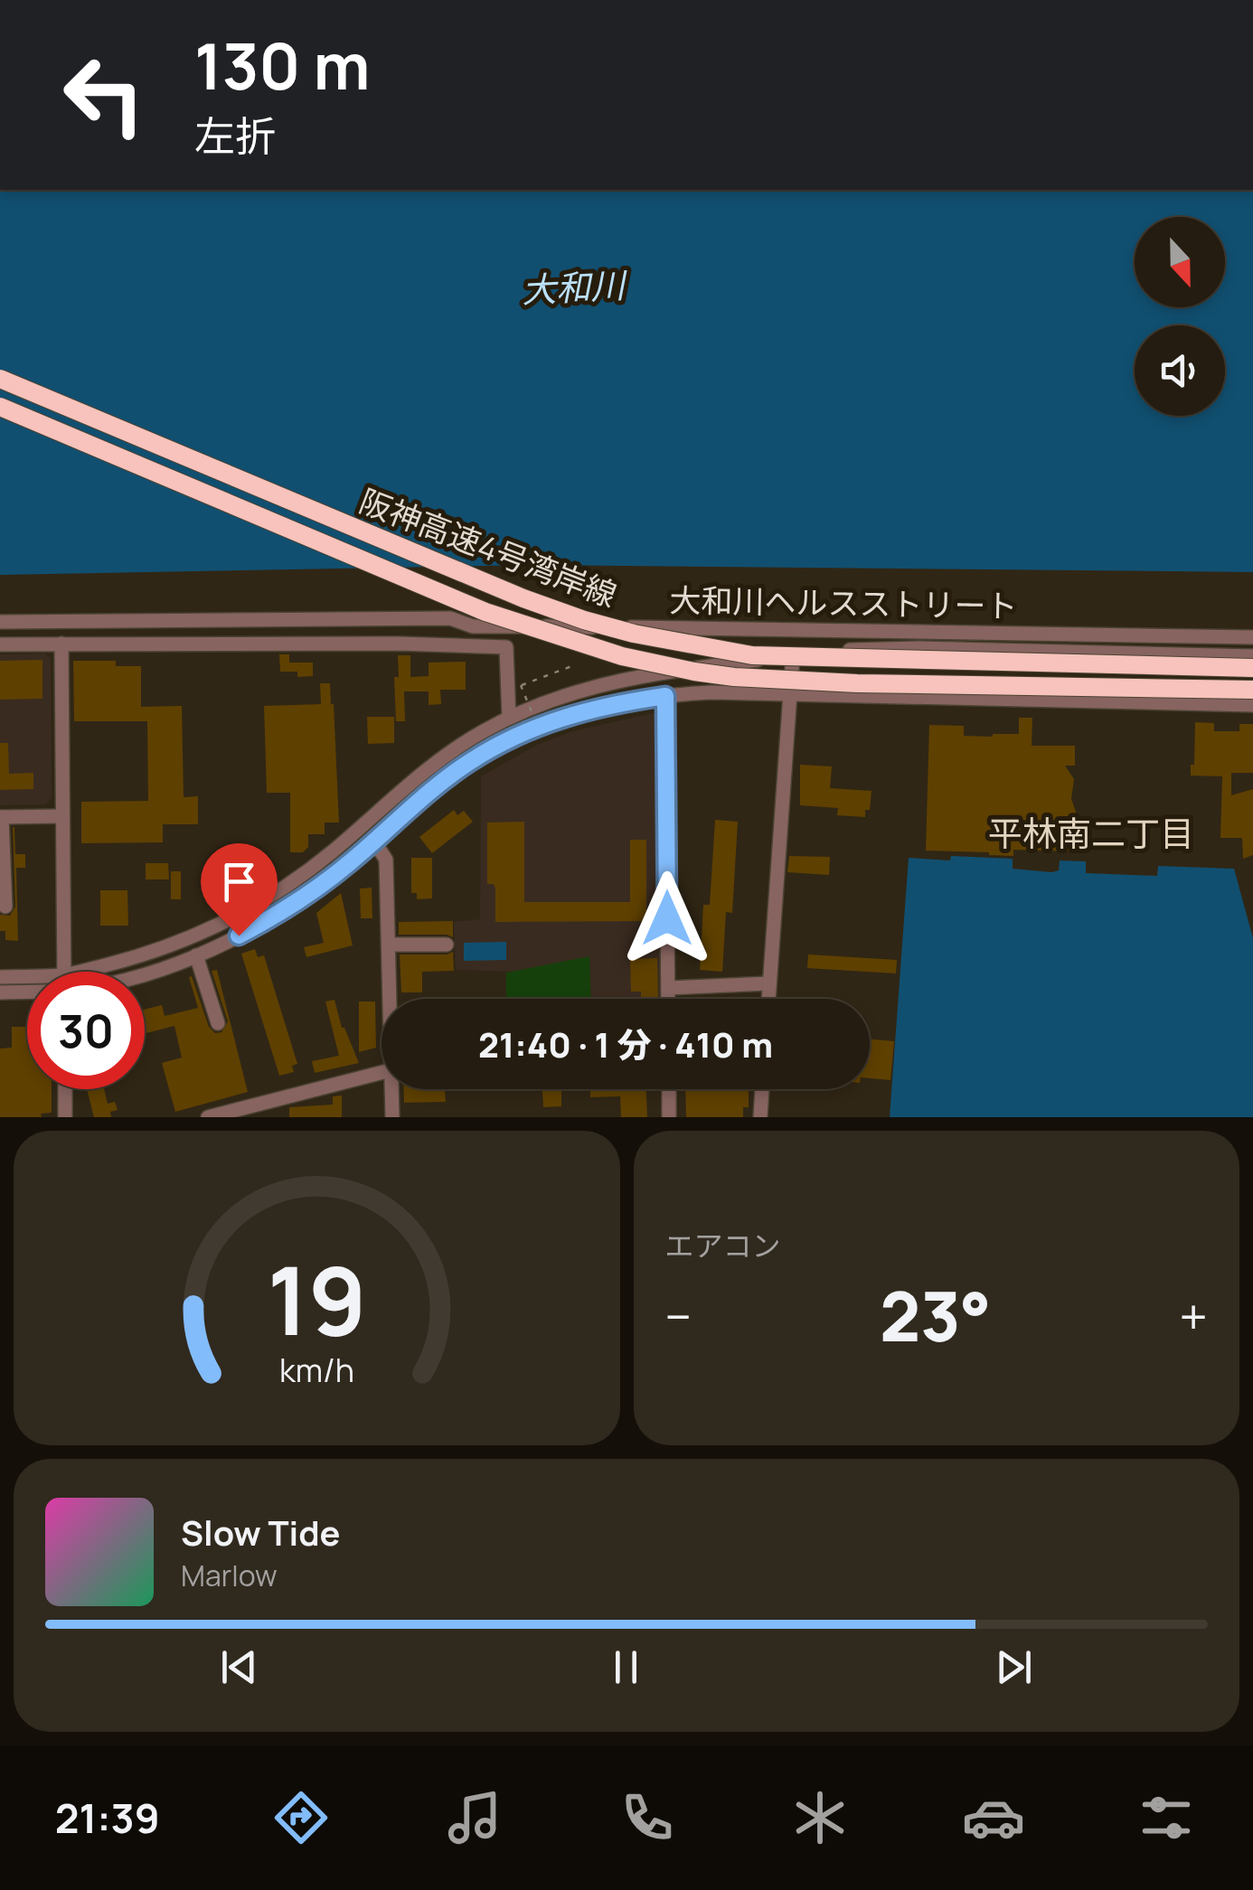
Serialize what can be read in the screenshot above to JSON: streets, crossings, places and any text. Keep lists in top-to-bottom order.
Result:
{
  "streets": {
    "highway": ["阪神高速4号湾岸線"],
    "street": ["大和川ヘルスストリート"]
  },
  "districts": ["平林南二丁目"],
  "water": ["大和川"],
  "north": "bottom",
  "page": {
    "turn": ["130 m", "左折"],
    "limit": "30",
    "trip": "21:40 · 1 分 · 410 m",
    "tile": "エアコン",
    "heat": ["−", "23°", "+"],
    "song": ["Slow Tide", "Marlow"],
    "tabs": "21:39",
    "gauge": ["19", "km/h"]
  }
}
